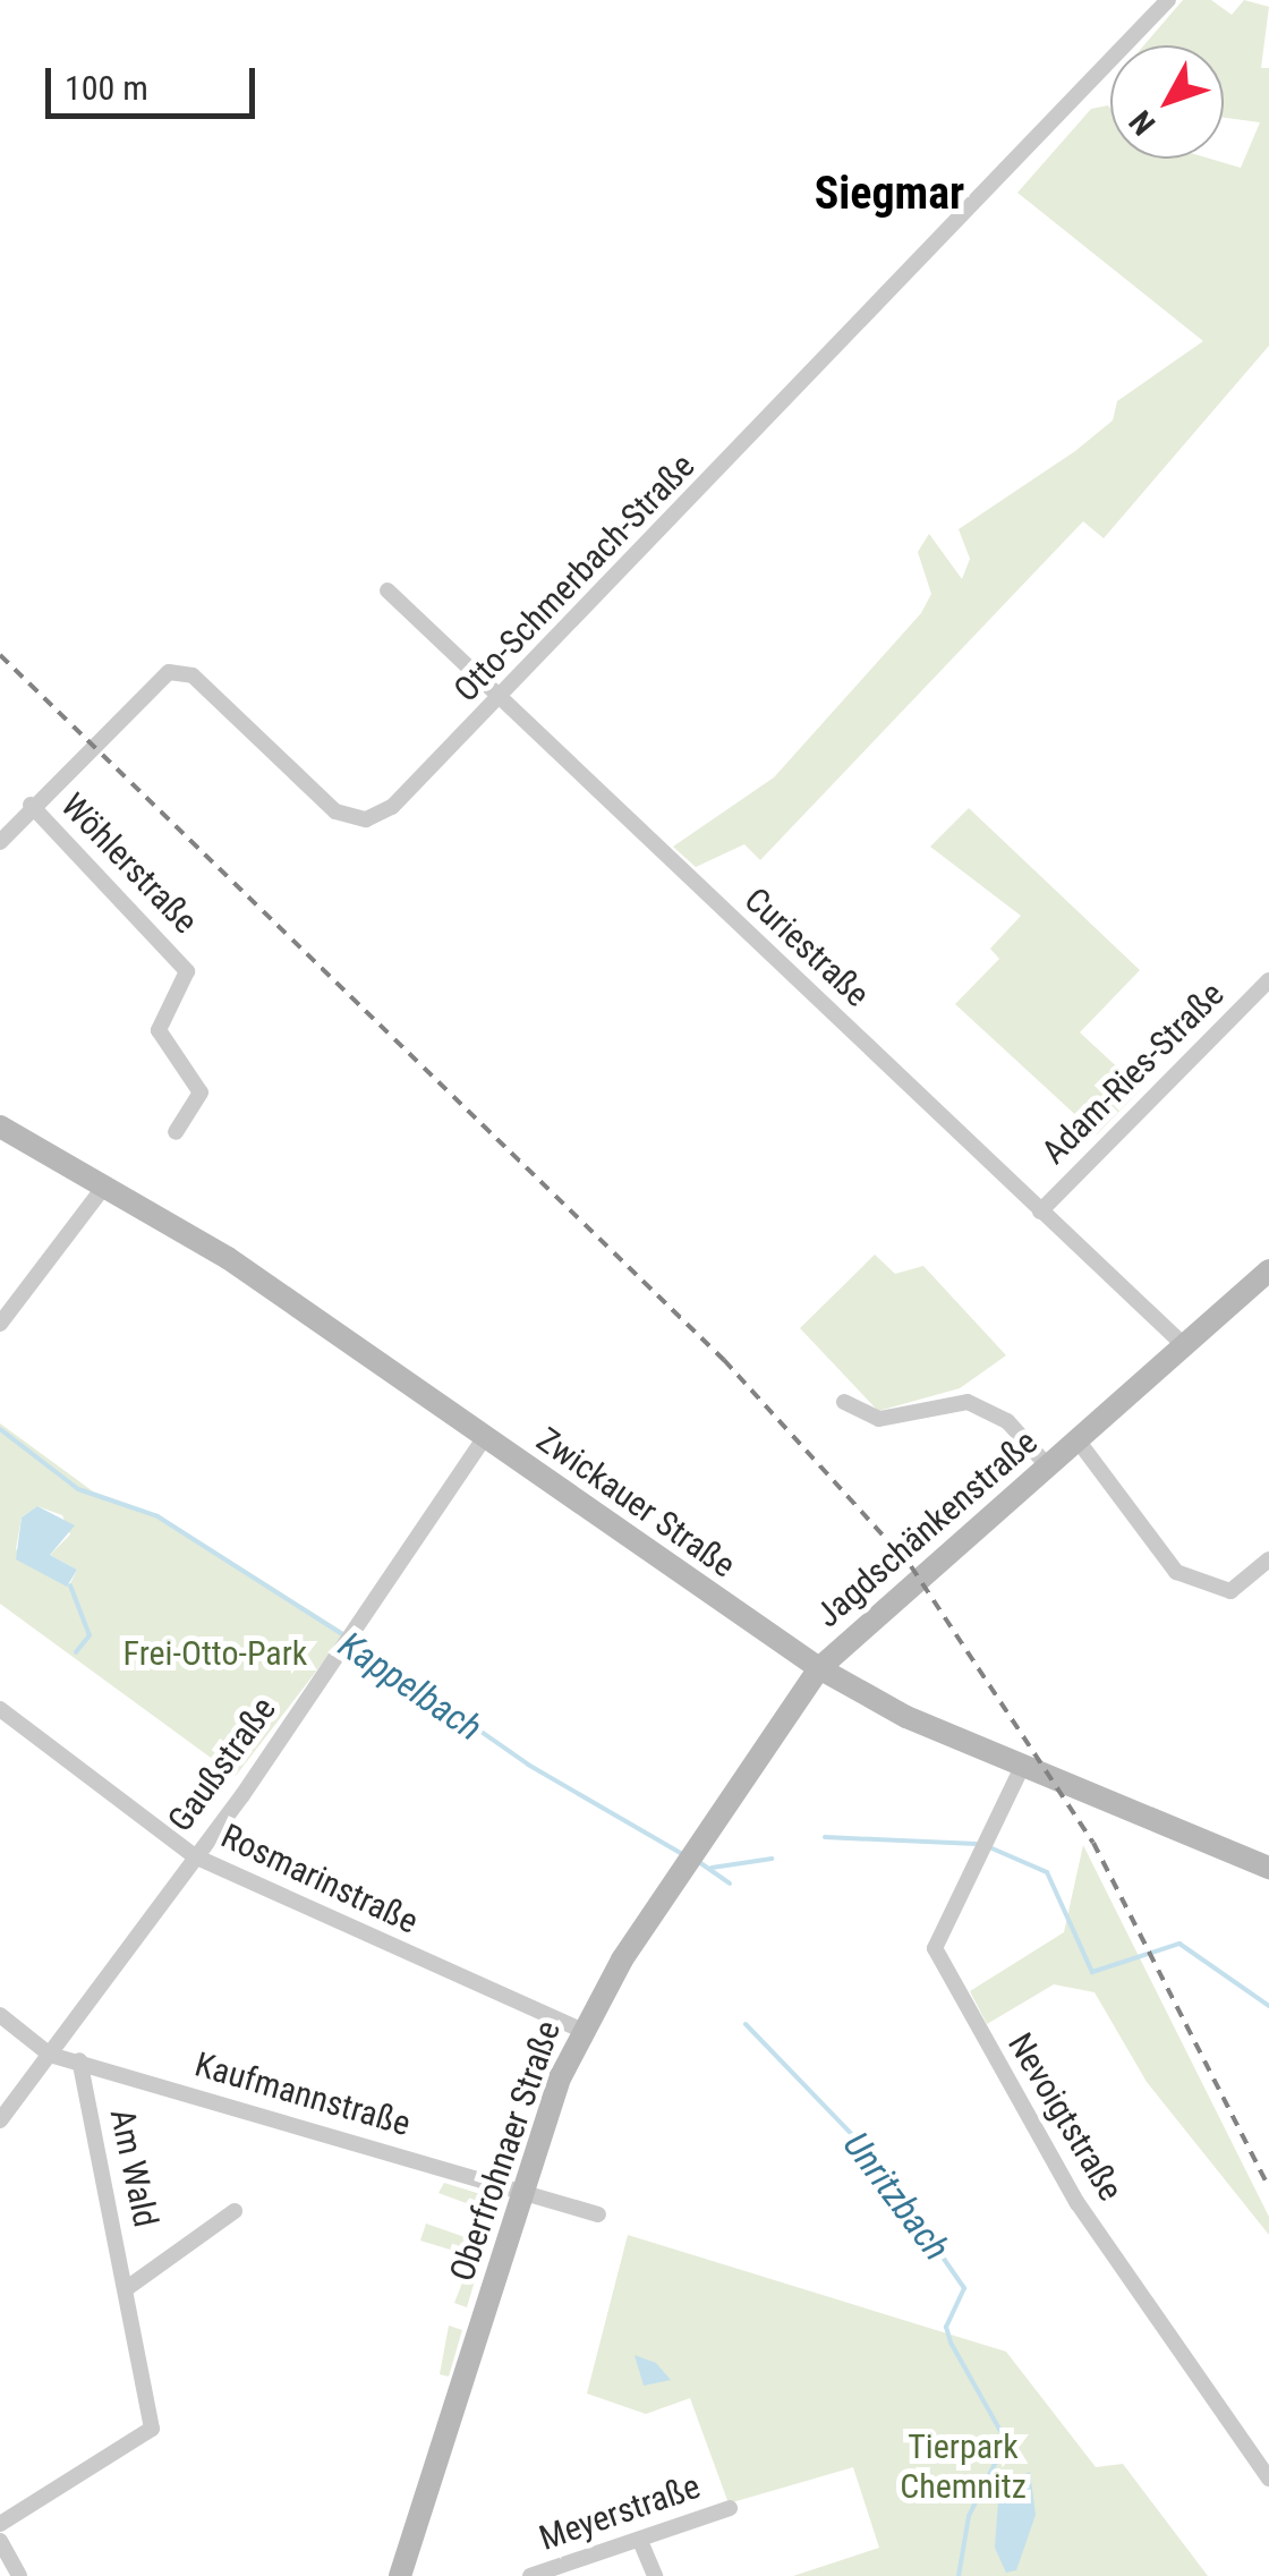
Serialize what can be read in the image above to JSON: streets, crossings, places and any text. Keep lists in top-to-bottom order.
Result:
{
  "streets": {
    "main road": ["Zwickauer Straße", "Jagdschänkenstraße", "Oberfrohnaer Straße"],
    "street": [
      "Otto-Schmerbach-Straße",
      "Wöhlerstraße",
      "Curiestraße",
      "Adam-Ries-Straße",
      "Gaußstraße",
      "Rosmarinstraße",
      "Kaufmannstraße",
      "Nevoigtstraße",
      "Am Wald",
      "Meyerstraße"
    ]
  },
  "crossings": [
    ["Otto-Schmerbach-Straße", "Wöhlerstraße"],
    ["Otto-Schmerbach-Straße", "Curiestraße"],
    ["Curiestraße", "Adam-Ries-Straße"],
    ["Curiestraße", "Jagdschänkenstraße"],
    ["Zwickauer Straße", "Jagdschänkenstraße"],
    ["Zwickauer Straße", "Gaußstraße"],
    ["Zwickauer Straße", "Nevoigtstraße"],
    ["Zwickauer Straße", "Oberfrohnaer Straße"],
    ["Jagdschänkenstraße", "Oberfrohnaer Straße"],
    ["Gaußstraße", "Rosmarinstraße"],
    ["Gaußstraße", "Kaufmannstraße"],
    ["Rosmarinstraße", "Oberfrohnaer Straße"],
    ["Kaufmannstraße", "Oberfrohnaer Straße"],
    ["Kaufmannstraße", "Am Wald"]
  ],
  "districts": ["Siegmar"],
  "water": ["Kappelbach", "Unritzbach"],
  "parks": ["Frei-Otto-Park", "Tierpark Chemnitz"],
  "scale_bar": "100 m",
  "north": "bottom left"
}
